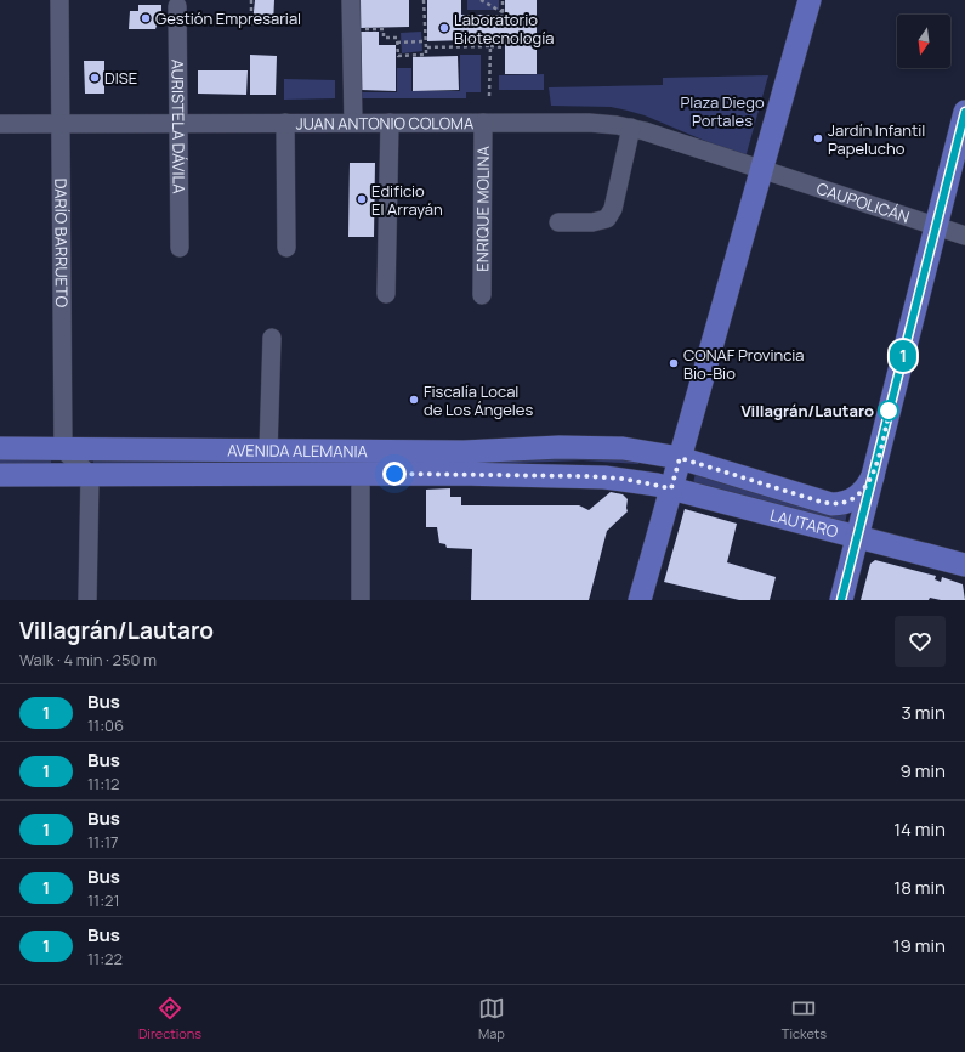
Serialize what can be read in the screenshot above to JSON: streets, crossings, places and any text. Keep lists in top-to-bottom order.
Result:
{
  "streets": {
    "main road": ["AVENIDA ALEMANIA", "LAUTARO"],
    "street": [
      "JUAN ANTONIO COLOMA",
      "AURISTELA DÁVILA",
      "CAUPOLICÁN",
      "ENRIQUE MOLINA",
      "DARÍO BARRUETO"
    ]
  },
  "crossings": [
    ["JUAN ANTONIO COLOMA", "AURISTELA DÁVILA"],
    ["JUAN ANTONIO COLOMA", "CAUPOLICÁN"],
    ["JUAN ANTONIO COLOMA", "ENRIQUE MOLINA"],
    ["JUAN ANTONIO COLOMA", "DARÍO BARRUETO"],
    ["DARÍO BARRUETO", "AVENIDA ALEMANIA"],
    ["AVENIDA ALEMANIA", "LAUTARO"]
  ],
  "parks": ["Plaza Diego Portales"],
  "places": [
    "Gestión Empresarial",
    "Laboratorio Biotecnología",
    "DISE",
    "Jardín Infantil Papelucho",
    "Edificio El Arrayán",
    "CONAF Provincia Bio-Bio",
    "Fiscalía Local de Los Ángeles",
    "Villagrán/Lautaro"
  ],
  "lines": ["bus line 1"],
  "north": "bottom",
  "page": {
    "on_map": "1",
    "heading": ["Villagrán/Lautaro", "Walk · 4 min · 250 m"],
    "list": [
      {
        "mark": "1",
        "name": "Bus",
        "note": "11:06",
        "value": "3 min"
      },
      {
        "mark": "1",
        "name": "Bus",
        "note": "11:12",
        "value": "9 min"
      },
      {
        "mark": "1",
        "name": "Bus",
        "note": "11:17",
        "value": "14 min"
      },
      {
        "mark": "1",
        "name": "Bus",
        "note": "11:21",
        "value": "18 min"
      },
      {
        "mark": "1",
        "name": "Bus",
        "note": "11:22",
        "value": "19 min"
      }
    ],
    "tabs": ["Directions", "Map", "Tickets"]
  }
}
